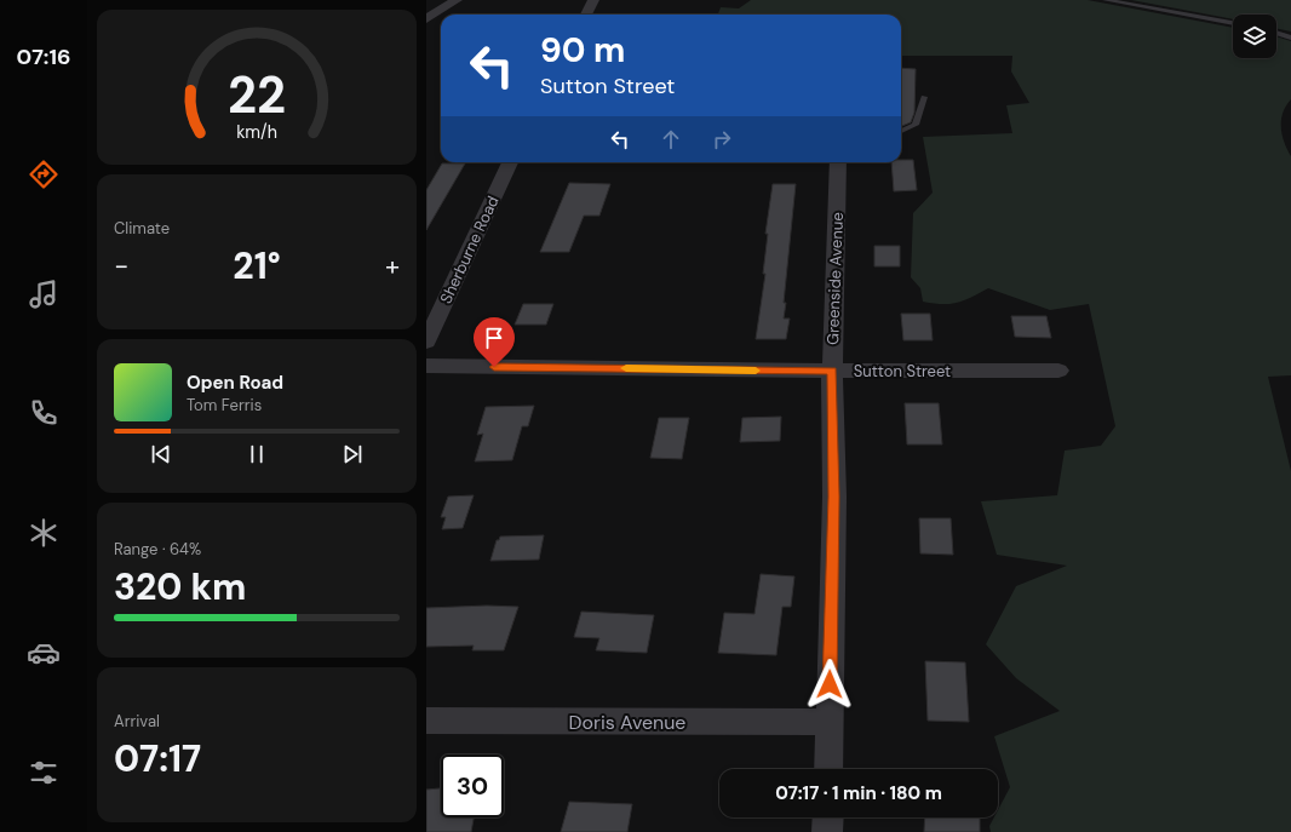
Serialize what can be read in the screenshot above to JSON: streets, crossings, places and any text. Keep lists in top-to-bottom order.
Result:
{
  "streets": {
    "street": [
      "Sherburne Road",
      "Greenside Avenue",
      "Sutton Street",
      "Doris Avenue"
    ]
  },
  "crossings": [
    ["Greenside Avenue", "Sutton Street"],
    ["Greenside Avenue", "Doris Avenue"]
  ],
  "page": {
    "tabs": "07:16",
    "turn": ["90 m", "Sutton Street"],
    "tile": [
      "Climate",
      ["Range · 64%", "320 km"],
      ["Arrival", "07:17"]
    ],
    "heat": ["−", "21°", "+"],
    "song": ["Open Road", "Tom Ferris"],
    "limit": "30",
    "trip": "07:17 · 1 min · 180 m",
    "gauge": ["22", "km/h"]
  }
}
